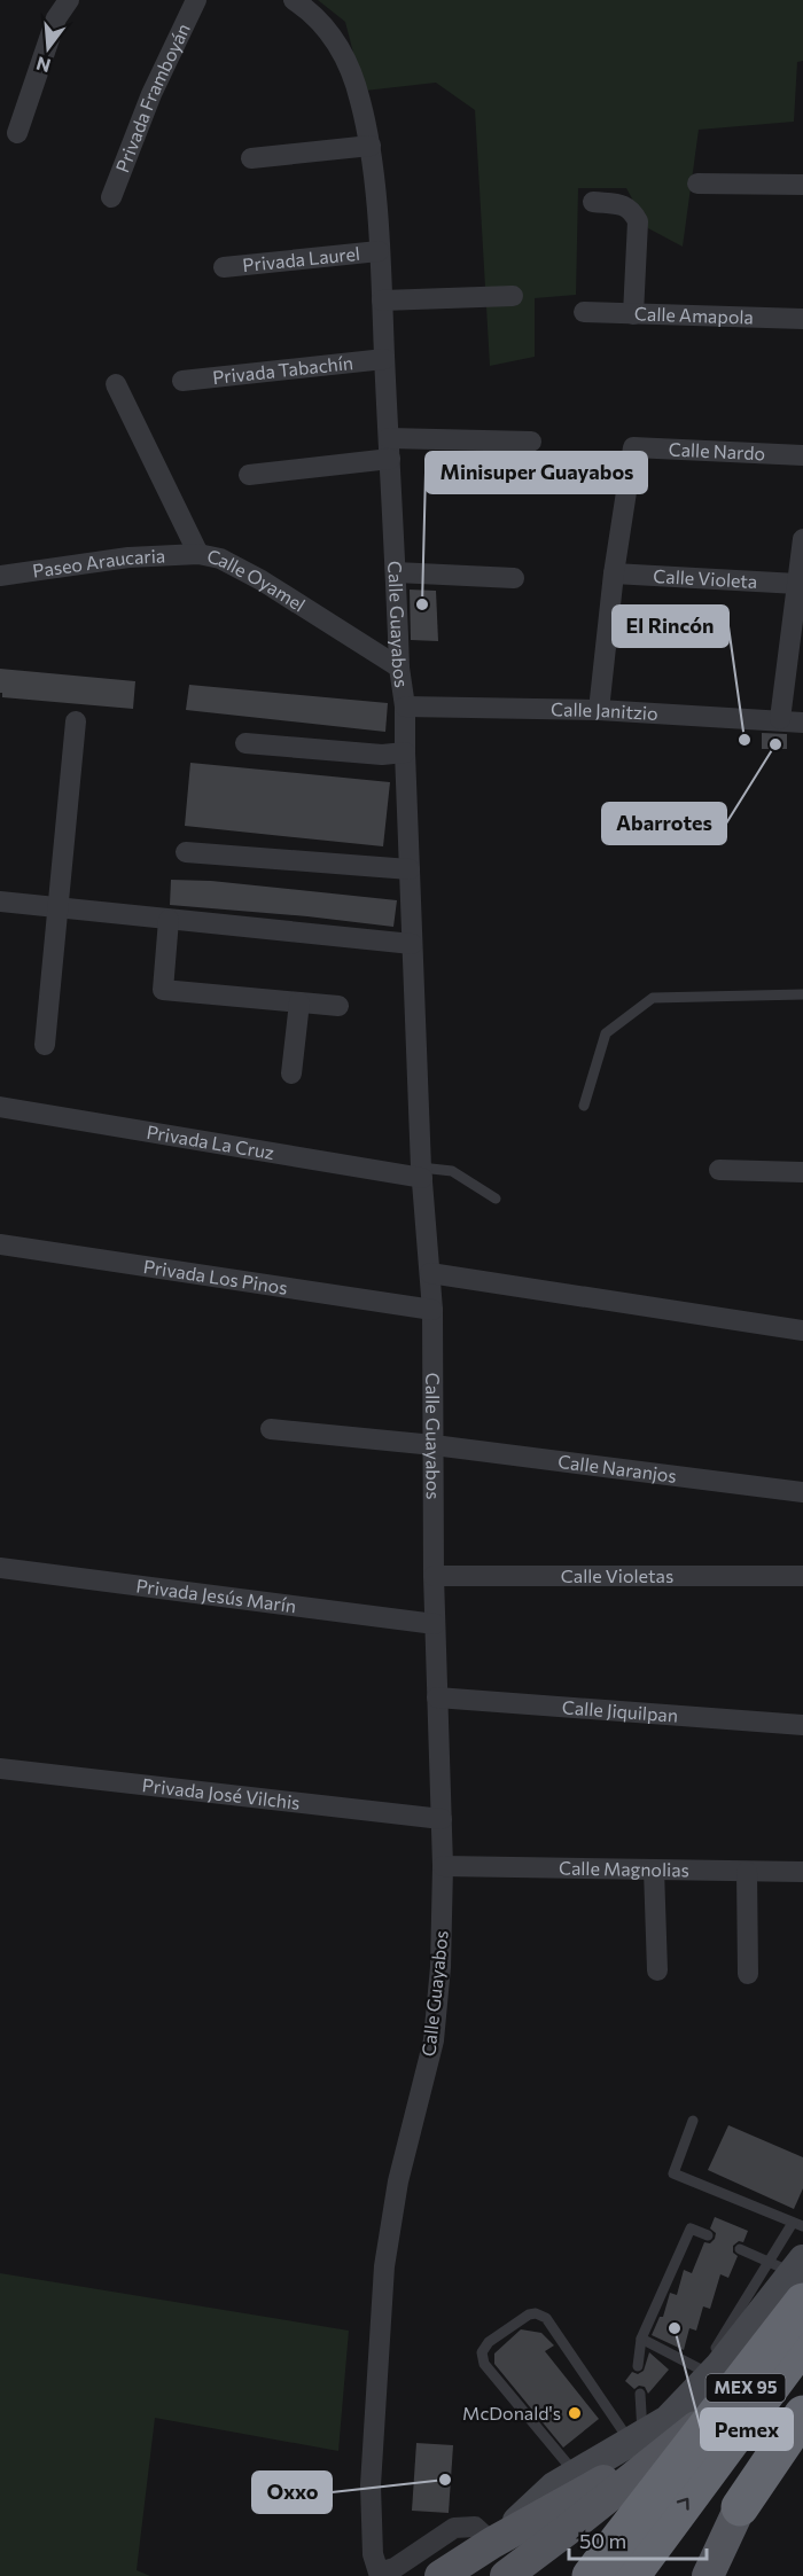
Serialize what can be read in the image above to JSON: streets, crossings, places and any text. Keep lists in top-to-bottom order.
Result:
{
  "streets": {
    "main road": ["MEX 95"],
    "street": [
      "Privada Framboyán",
      "Privada Laurel",
      "Calle Amapola",
      "Privada Tabachín",
      "Calle Nardo",
      "Paseo Araucaria",
      "Calle Violeta",
      "Calle Oyamel",
      "Calle Guayabos",
      "Calle Janitzio",
      "Privada La Cruz",
      "Privada Los Pinos",
      "Calle Naranjos",
      "Calle Violetas",
      "Privada Jesús Marín",
      "Calle Jiquilpan",
      "Privada José Vilchis",
      "Calle Magnolias"
    ]
  },
  "crossings": [
    ["Privada Laurel", "Calle Guayabos"],
    ["Privada Tabachín", "Calle Guayabos"],
    ["Calle Nardo", "Calle Violeta"],
    ["Paseo Araucaria", "Calle Oyamel"],
    ["Calle Oyamel", "Calle Guayabos"],
    ["Calle Guayabos", "Calle Janitzio"],
    ["Calle Guayabos", "Privada La Cruz"],
    ["Calle Guayabos", "Privada Los Pinos"],
    ["Calle Guayabos", "Calle Naranjos"],
    ["Calle Guayabos", "Calle Violetas"],
    ["Calle Guayabos", "Privada Jesús Marín"],
    ["Calle Guayabos", "Calle Jiquilpan"],
    ["Calle Guayabos", "Privada José Vilchis"],
    ["Calle Guayabos", "Calle Magnolias"],
    ["Calle Guayabos", "MEX 95"]
  ],
  "places": [
    "Minisuper Guayabos",
    "El Rincón",
    "Abarrotes",
    "Pemex",
    "McDonald's",
    "Oxxo"
  ],
  "scale_bar": "50 m",
  "north": "bottom"
}
